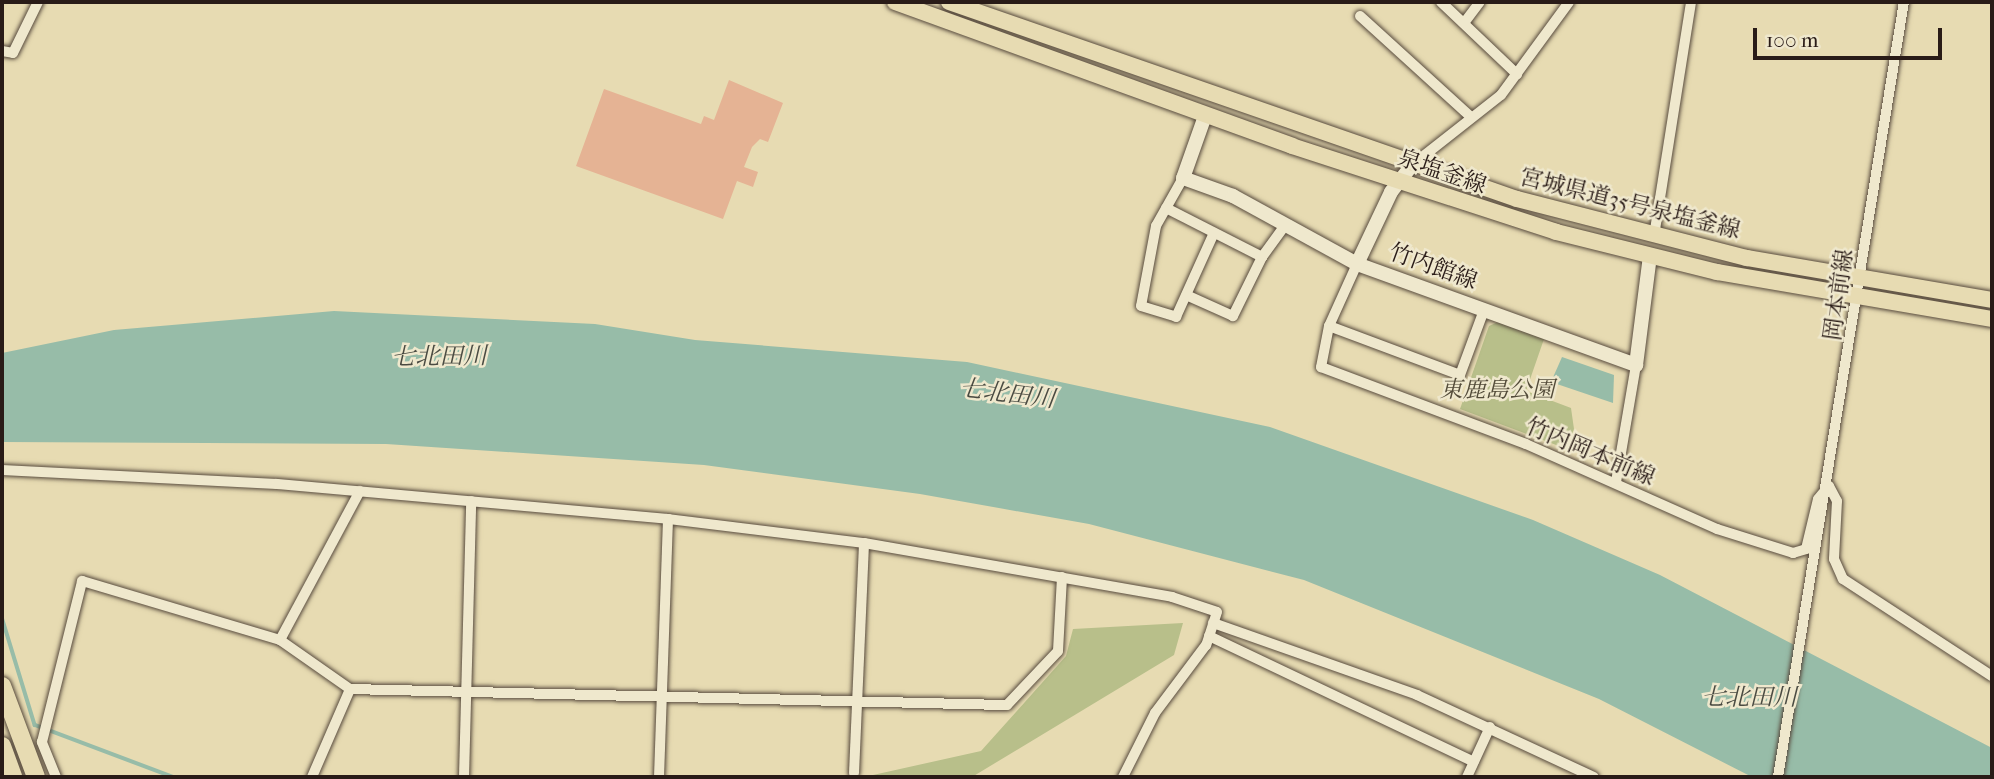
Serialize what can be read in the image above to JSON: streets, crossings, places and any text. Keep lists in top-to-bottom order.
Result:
{
  "streets": {
    "main road": ["泉塩釜線", "宮城県道35号泉塩釜線"],
    "street": ["竹内館線", "岡本前線", "竹内岡本前線"]
  },
  "crossings": [
    ["泉塩釜線", "岡本前線"],
    ["宮城県道35号泉塩釜線", "岡本前線"],
    ["竹内館線", "竹内岡本前線"],
    ["岡本前線", "竹内岡本前線"]
  ],
  "water": ["七北田川"],
  "parks": ["東鹿島公園"],
  "scale_bar": "100 m"
}
